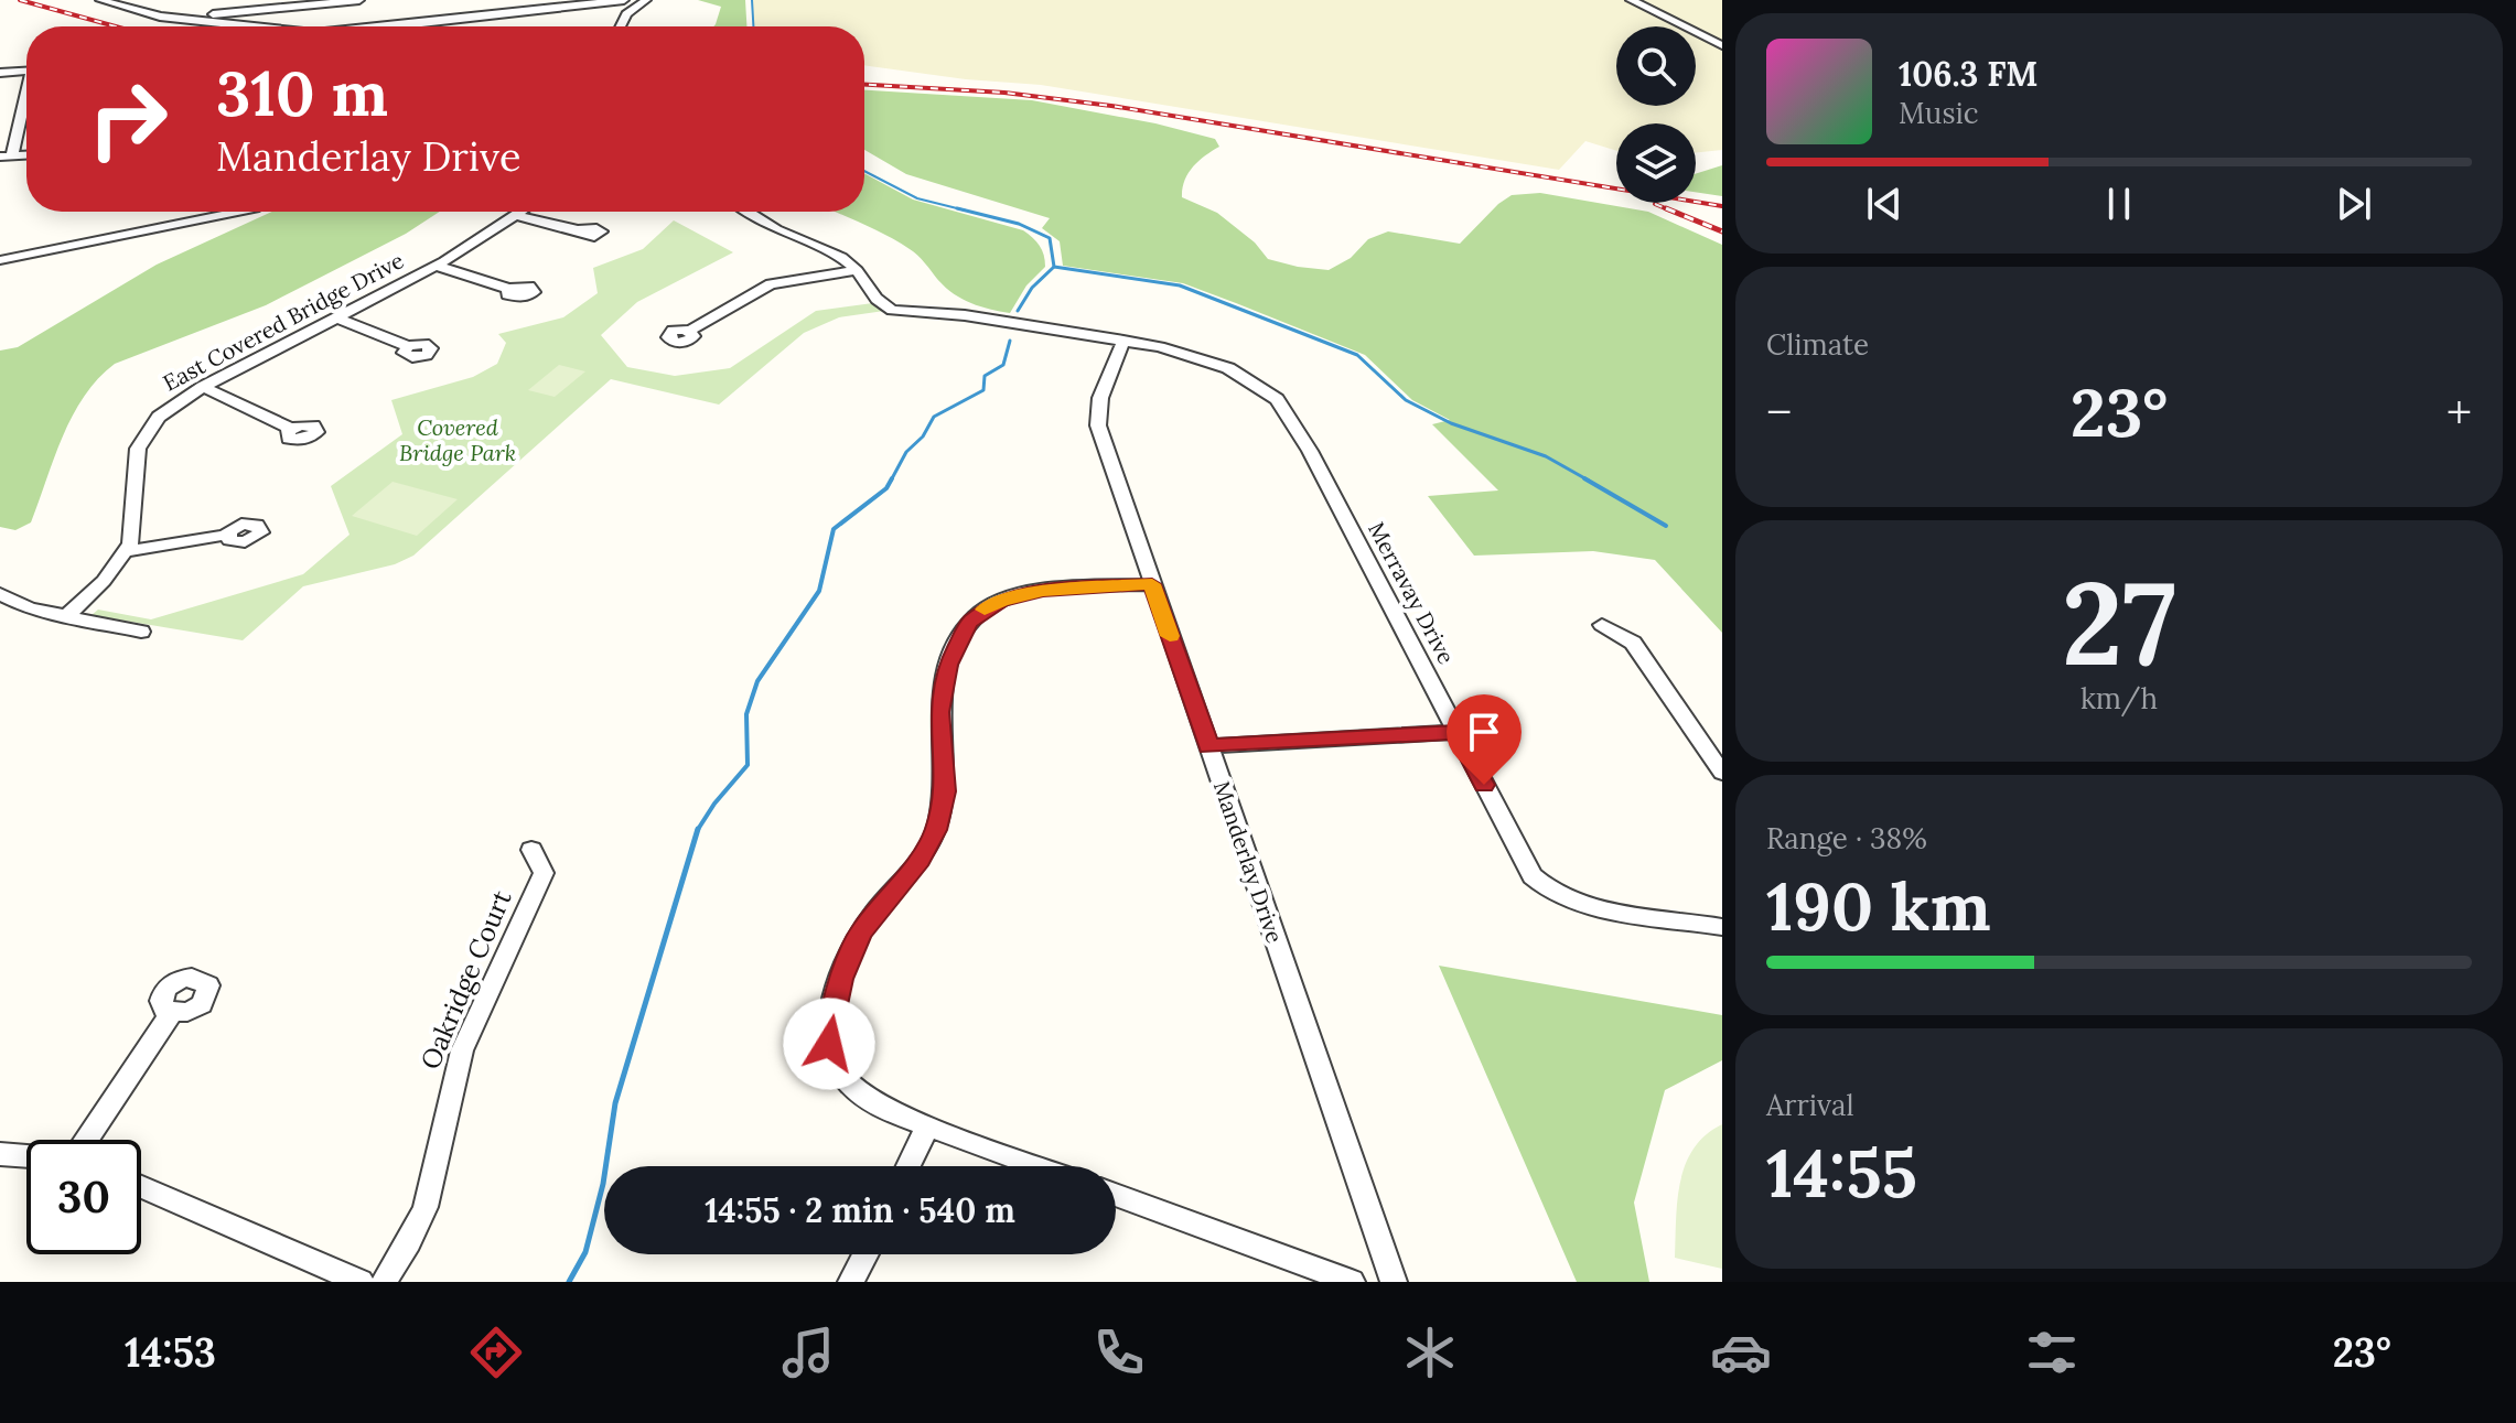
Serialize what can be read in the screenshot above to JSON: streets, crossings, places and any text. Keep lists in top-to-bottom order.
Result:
{
  "streets": {
    "street": [
      "East Covered Bridge Drive",
      "Merravay Drive",
      "Manderlay Drive",
      "Oakridge Court"
    ]
  },
  "crossings": [
    ["Merravay Drive", "Manderlay Drive"]
  ],
  "parks": ["Covered Bridge Park"],
  "page": {
    "turn": ["310 m", "Manderlay Drive"],
    "song": ["106.3 FM", "Music"],
    "tile": [
      "Climate",
      ["27", "km/h"],
      ["Range · 38%", "190 km"],
      ["Arrival", "14:55"]
    ],
    "heat": ["−", "23°", "+"],
    "limit": "30",
    "trip": "14:55 · 2 min · 540 m",
    "tabs": ["14:53", "23°"]
  }
}
